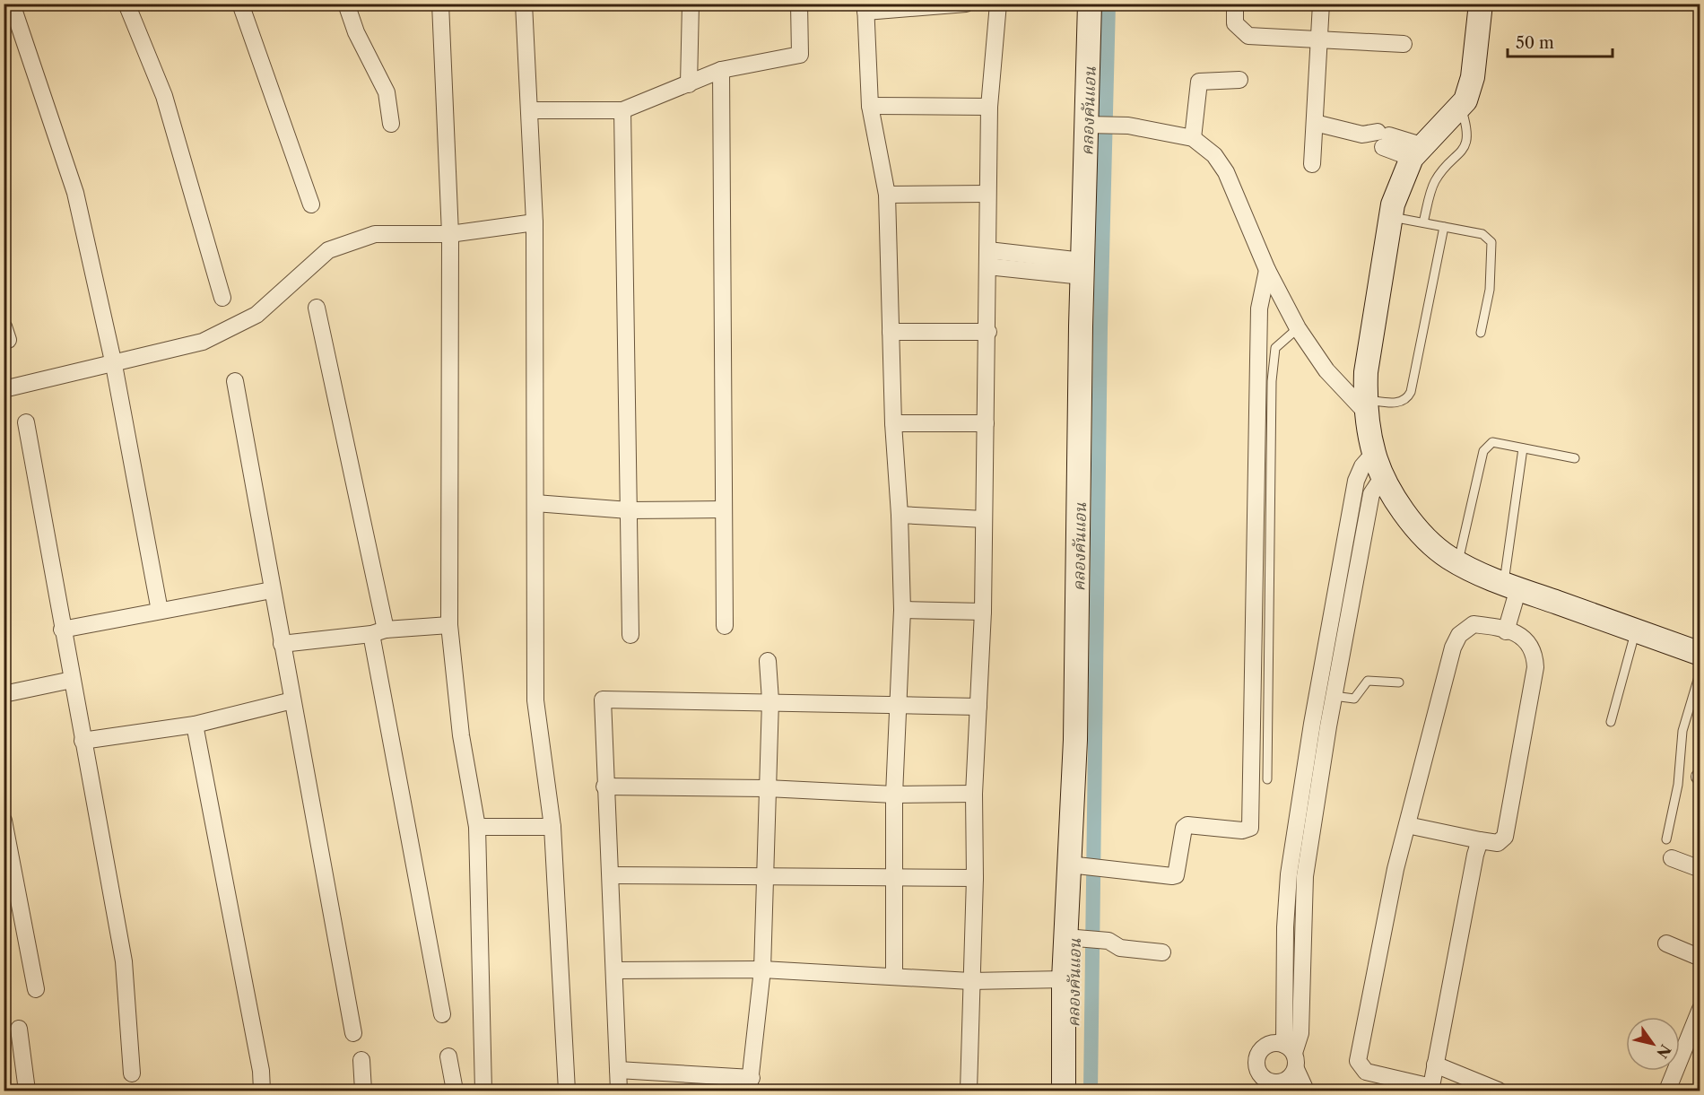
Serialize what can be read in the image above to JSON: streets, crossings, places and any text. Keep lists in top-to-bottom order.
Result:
{
  "water": ["คลองคันแอน"],
  "scale_bar": "50 m",
  "north": "bottom right"
}
